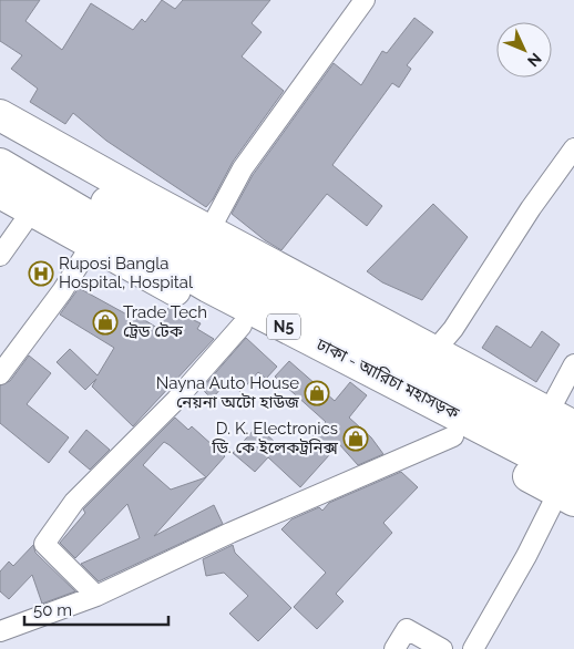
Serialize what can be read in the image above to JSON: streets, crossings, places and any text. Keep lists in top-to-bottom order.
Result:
{
  "streets": {
    "highway": ["N5", "ঢাকা - আরিচা মহাসড়ক"]
  },
  "places": {
    "hospital": ["Ruposi Bangla Hospital, Hospital"],
    "shop": ["Trade Tech ট্রেড টেক", "Nayna Auto House নেয়না অটো হাউজ", "D. K. Electronics ডি. কে ইলেকট্রনিক্স"]
  },
  "scale_bar": "50 m",
  "north": "bottom right"
}
